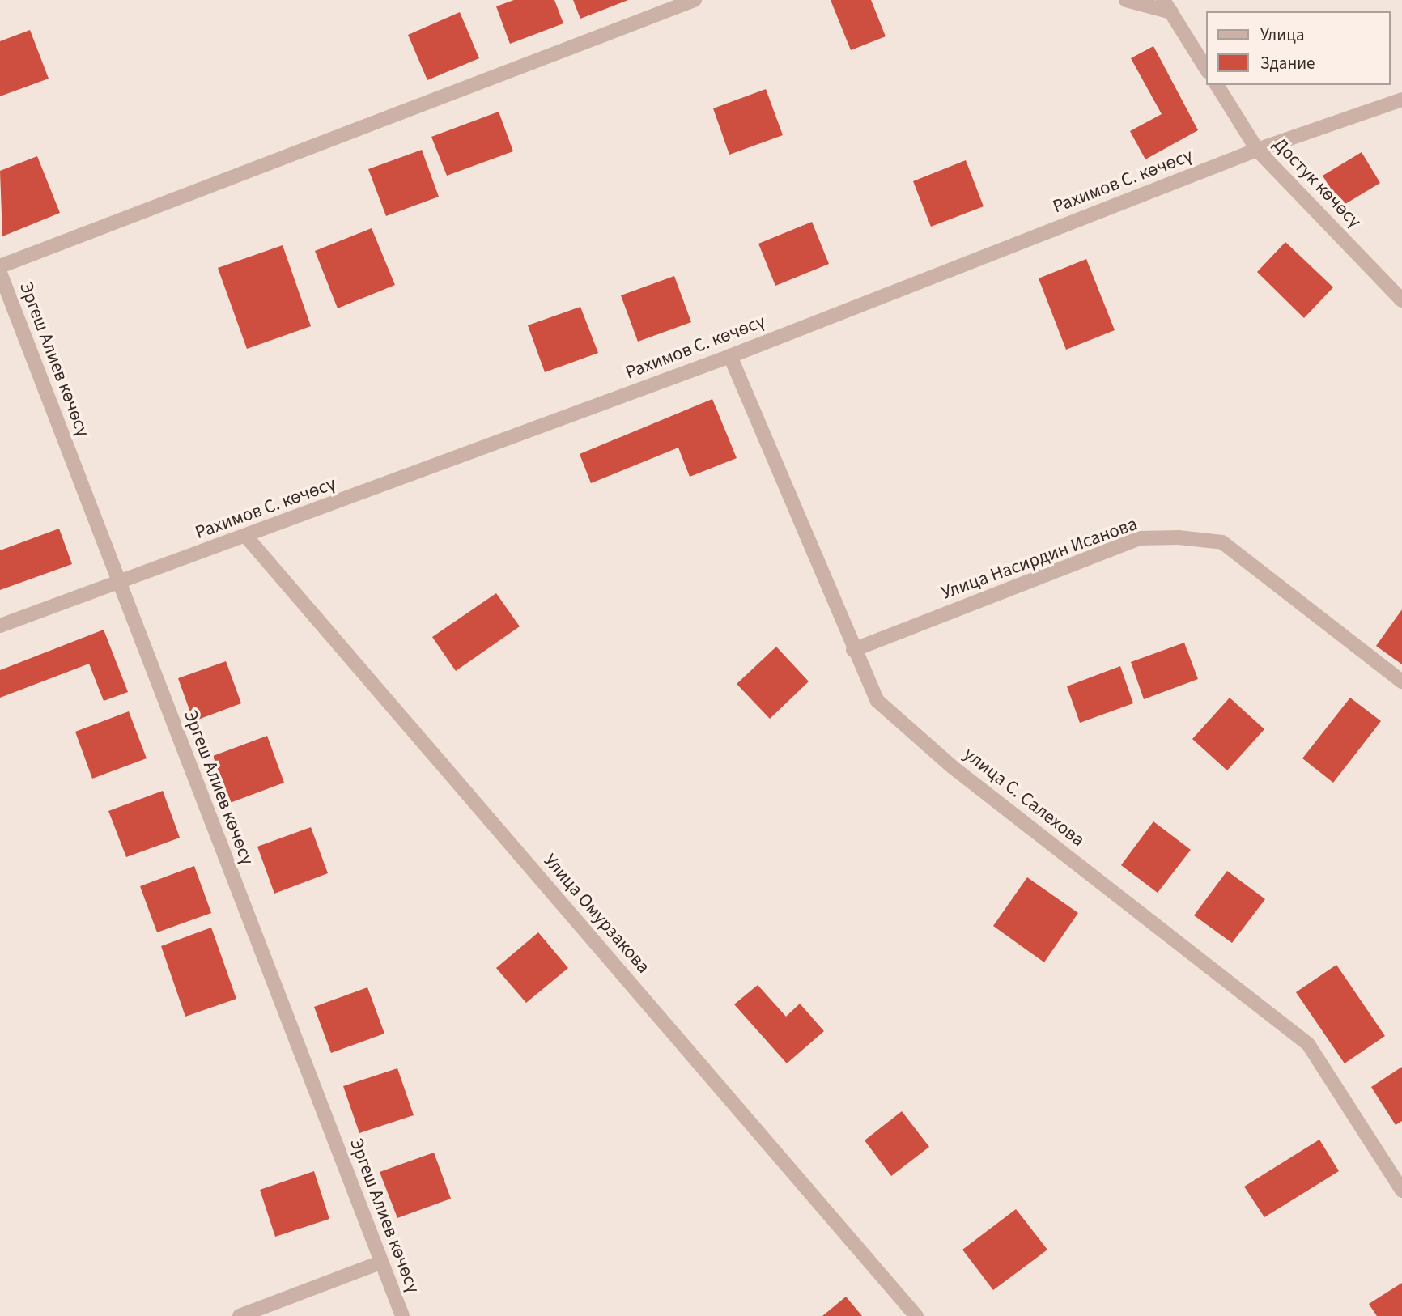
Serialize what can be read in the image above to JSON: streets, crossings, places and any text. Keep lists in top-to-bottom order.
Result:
{
  "streets": {
    "street": [
      "Рахимов С. көчөсү",
      "Достук көчөсү",
      "Эргеш Алиев көчөсү",
      "Улица Насирдин Исанова",
      "улица С. Салехова",
      "Улица Омурзакова"
    ]
  },
  "crossings": [
    ["Рахимов С. көчөсү", "Достук көчөсү"],
    ["Рахимов С. көчөсү", "Эргеш Алиев көчөсү"],
    ["Рахимов С. көчөсү", "улица С. Салехова"],
    ["Рахимов С. көчөсү", "Улица Омурзакова"],
    ["Улица Насирдин Исанова", "улица С. Салехова"]
  ],
  "legend": ["Улица", "Здание"]
}
